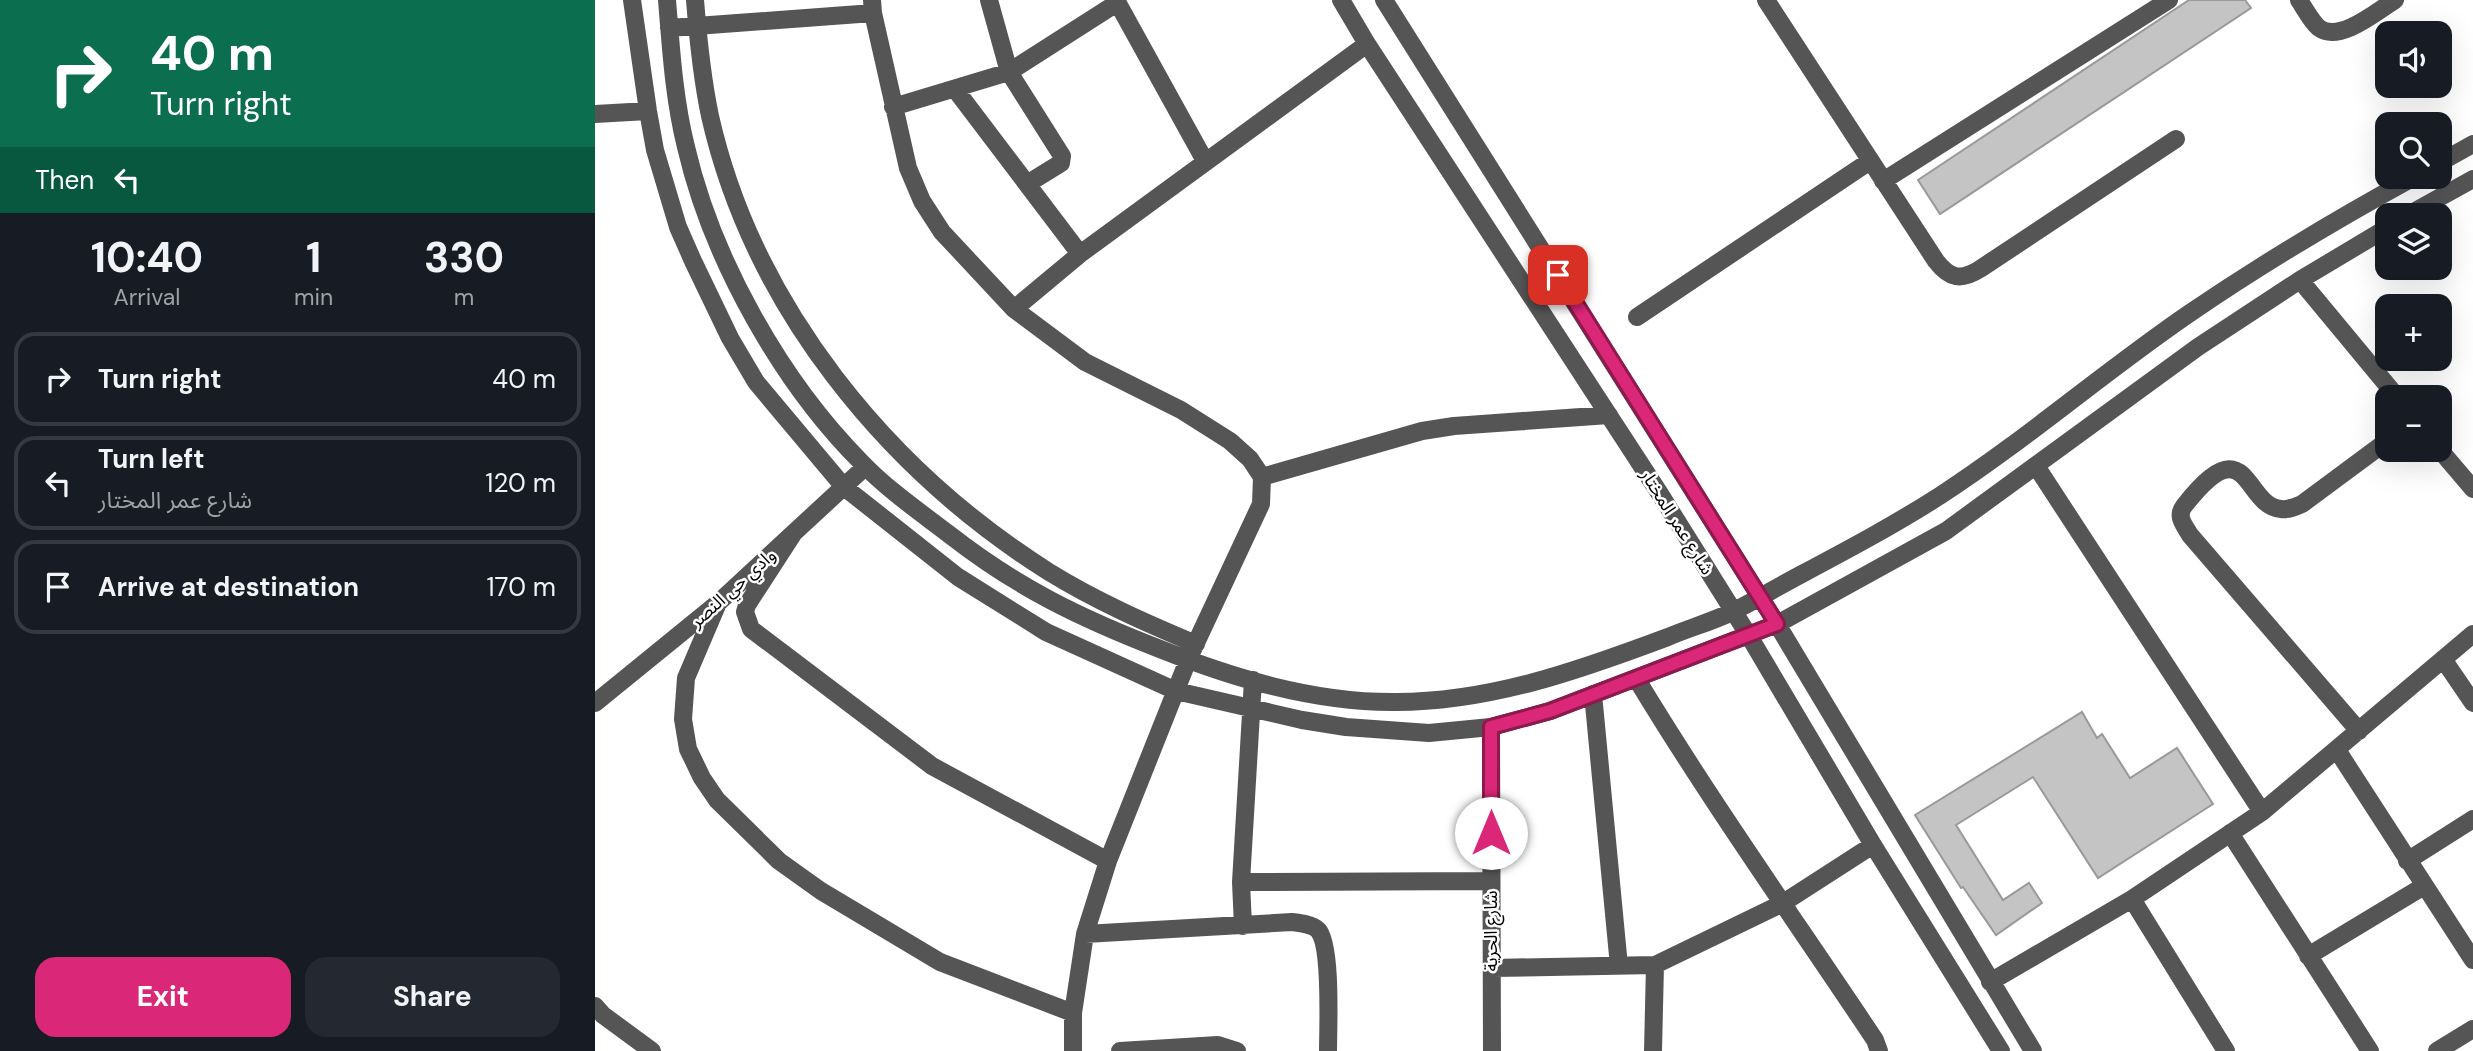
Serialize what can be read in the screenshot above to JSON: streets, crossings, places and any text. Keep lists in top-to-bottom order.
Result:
{
  "streets": {
    "street": ["شارع عمر المختار", "وادي حي النصر", "شارع الحرية"]
  },
  "page": {
    "turn": ["40 m", "Turn right"],
    "map_buttons": ["+", "−"],
    "then": "Then",
    "eta": [
      "10:40",
      "Arrival",
      "1",
      "min",
      "330",
      "m"
    ],
    "list": [
      {
        "name": "Turn right",
        "value": "40 m"
      },
      {
        "name": "Turn left",
        "note": "شارع عمر المختار",
        "value": "120 m"
      },
      {
        "name": "Arrive at destination",
        "value": "170 m"
      }
    ],
    "buttons": ["Exit", "Share"]
  }
}
